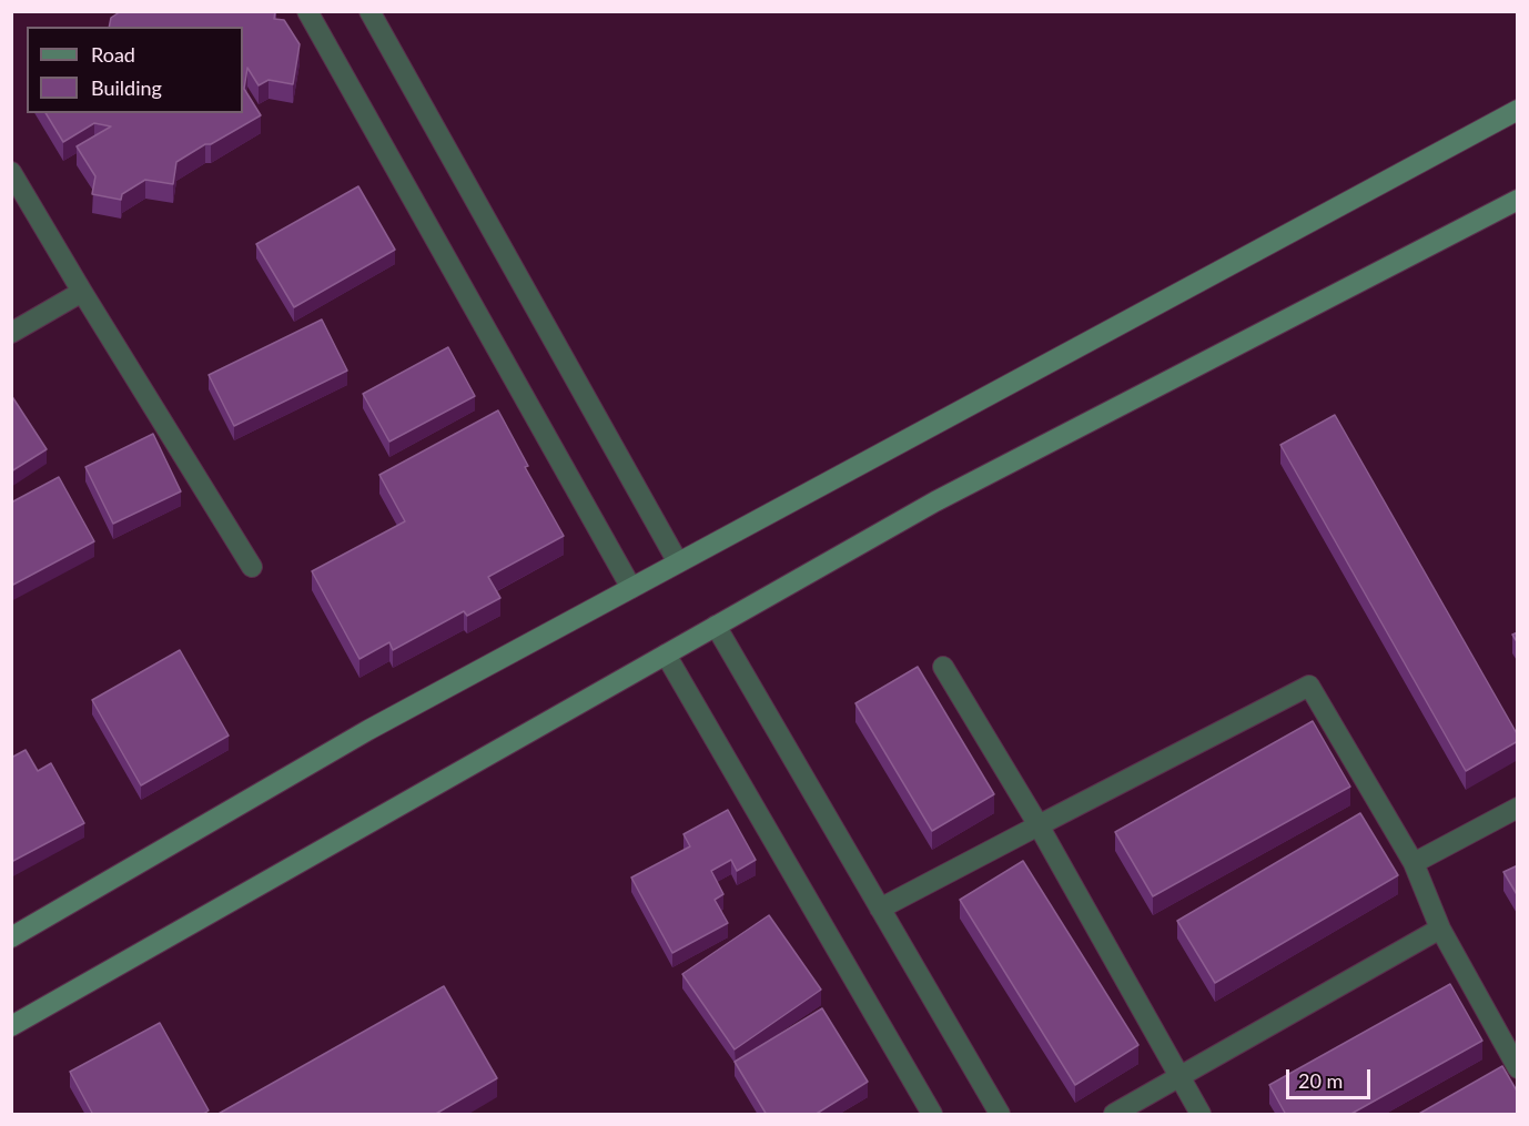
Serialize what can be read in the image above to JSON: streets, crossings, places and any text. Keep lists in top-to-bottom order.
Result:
{
  "legend": ["Road", "Building"],
  "scale_bar": "20 m"
}
